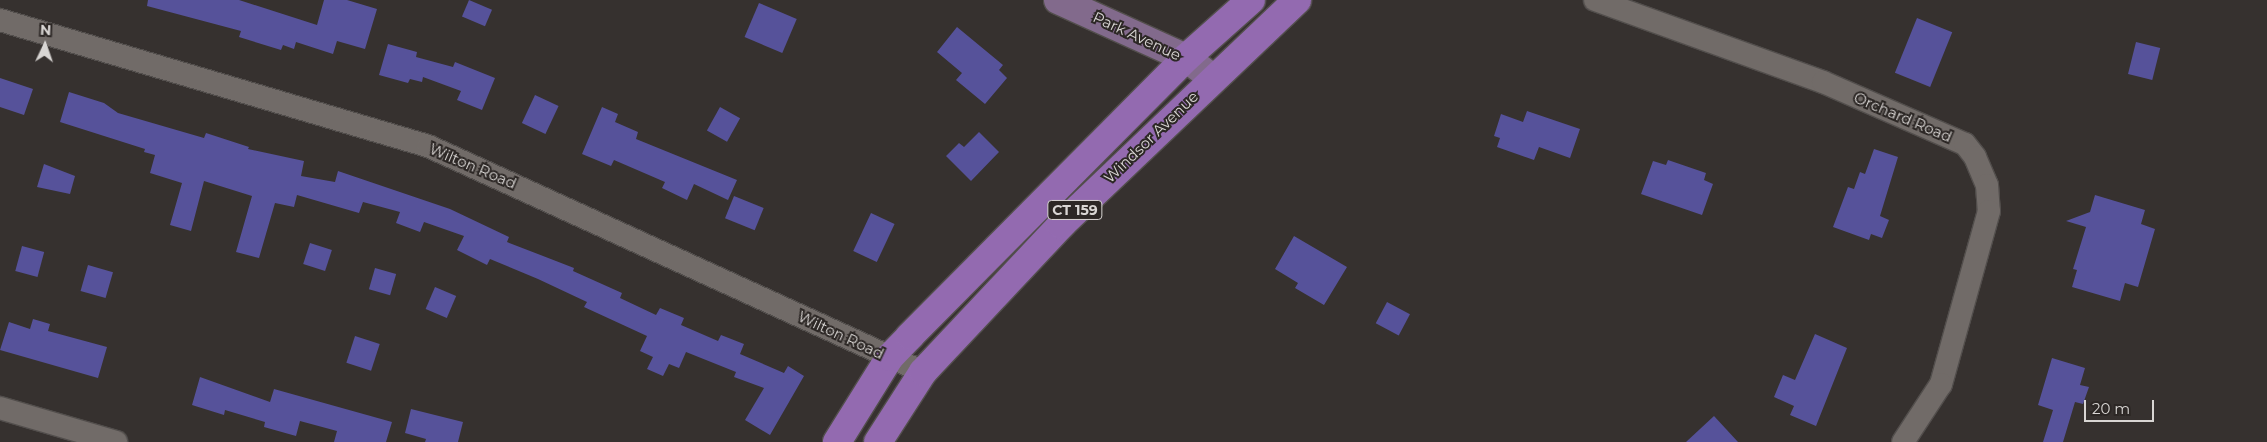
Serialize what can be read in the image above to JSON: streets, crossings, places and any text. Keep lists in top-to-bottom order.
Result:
{
  "streets": {
    "main road": ["Park Avenue", "Windsor Avenue", "CT 159"],
    "street": ["Orchard Road", "Wilton Road"]
  },
  "crossings": [
    ["Park Avenue", "Windsor Avenue"],
    ["Windsor Avenue", "Wilton Road"]
  ],
  "scale_bar": "20 m",
  "north": "top"
}
